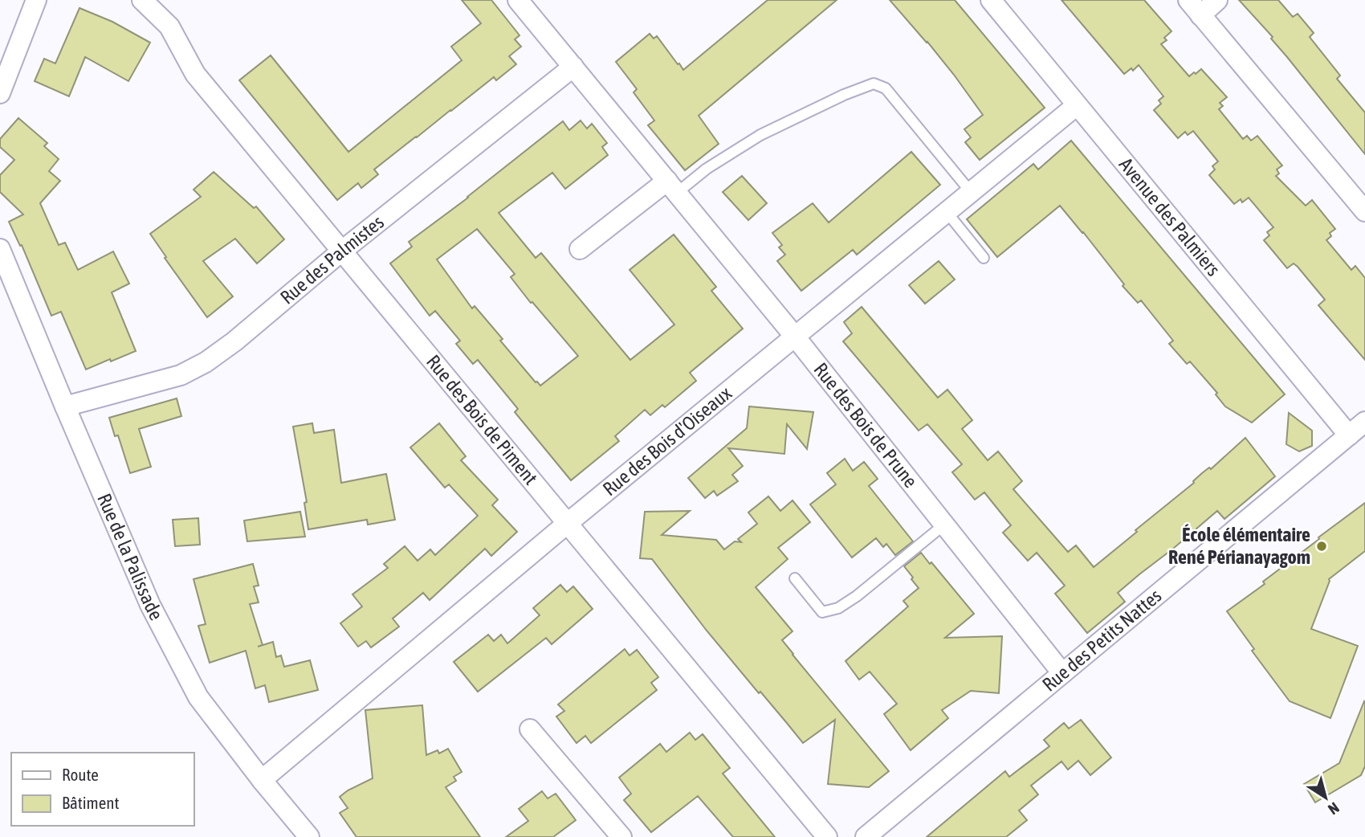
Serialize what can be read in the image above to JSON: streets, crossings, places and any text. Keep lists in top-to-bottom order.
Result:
{
  "streets": {
    "street": [
      "Avenue des Palmiers",
      "Rue des Palmistes",
      "Rue des Bois de Piment",
      "Rue des Bois de Prune",
      "Rue des Bois d'Oiseaux",
      "Rue de la Palissade",
      "Rue des Petits Nattes"
    ]
  },
  "crossings": [
    ["Avenue des Palmiers", "Rue des Bois d'Oiseaux"],
    ["Avenue des Palmiers", "Rue des Petits Nattes"],
    ["Rue des Palmistes", "Rue des Bois de Piment"],
    ["Rue des Palmistes", "Rue des Bois de Prune"],
    ["Rue des Palmistes", "Rue de la Palissade"],
    ["Rue des Bois de Piment", "Rue des Bois d'Oiseaux"],
    ["Rue des Bois de Prune", "Rue des Bois d'Oiseaux"],
    ["Rue des Bois de Prune", "Rue des Petits Nattes"],
    ["Rue des Bois d'Oiseaux", "Rue de la Palissade"]
  ],
  "places": ["École élémentaire René Périanayagom"],
  "legend": ["Route", "Bâtiment"],
  "north": "bottom right"
}
